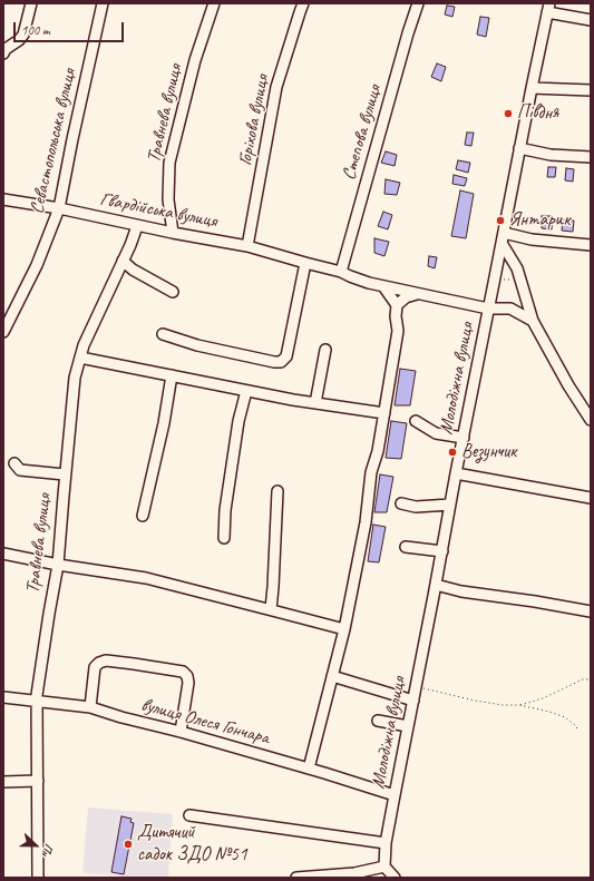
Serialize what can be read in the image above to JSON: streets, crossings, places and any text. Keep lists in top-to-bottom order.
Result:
{
  "streets": {
    "street": [
      "Травнева вулиця",
      "Горіхова вулиця",
      "Степова вулиця",
      "Севастопольська вулиця",
      "Гвардійська вулиця",
      "Молодіжна вулиця",
      "вулиця Олеся Гончара"
    ]
  },
  "crossings": [
    ["Травнева вулиця", "Гвардійська вулиця"],
    ["Травнева вулиця", "вулиця Олеся Гончара"],
    ["Горіхова вулиця", "Гвардійська вулиця"],
    ["Степова вулиця", "Гвардійська вулиця"],
    ["Севастопольська вулиця", "Гвардійська вулиця"],
    ["Гвардійська вулиця", "Молодіжна вулиця"],
    ["Молодіжна вулиця", "вулиця Олеся Гончара"]
  ],
  "places": [
    "Півдня",
    "Янтарик",
    "Везунчик",
    "Дитячий садок ЗДО №51"
  ],
  "scale_bar": "100 m",
  "north": "right"
}
